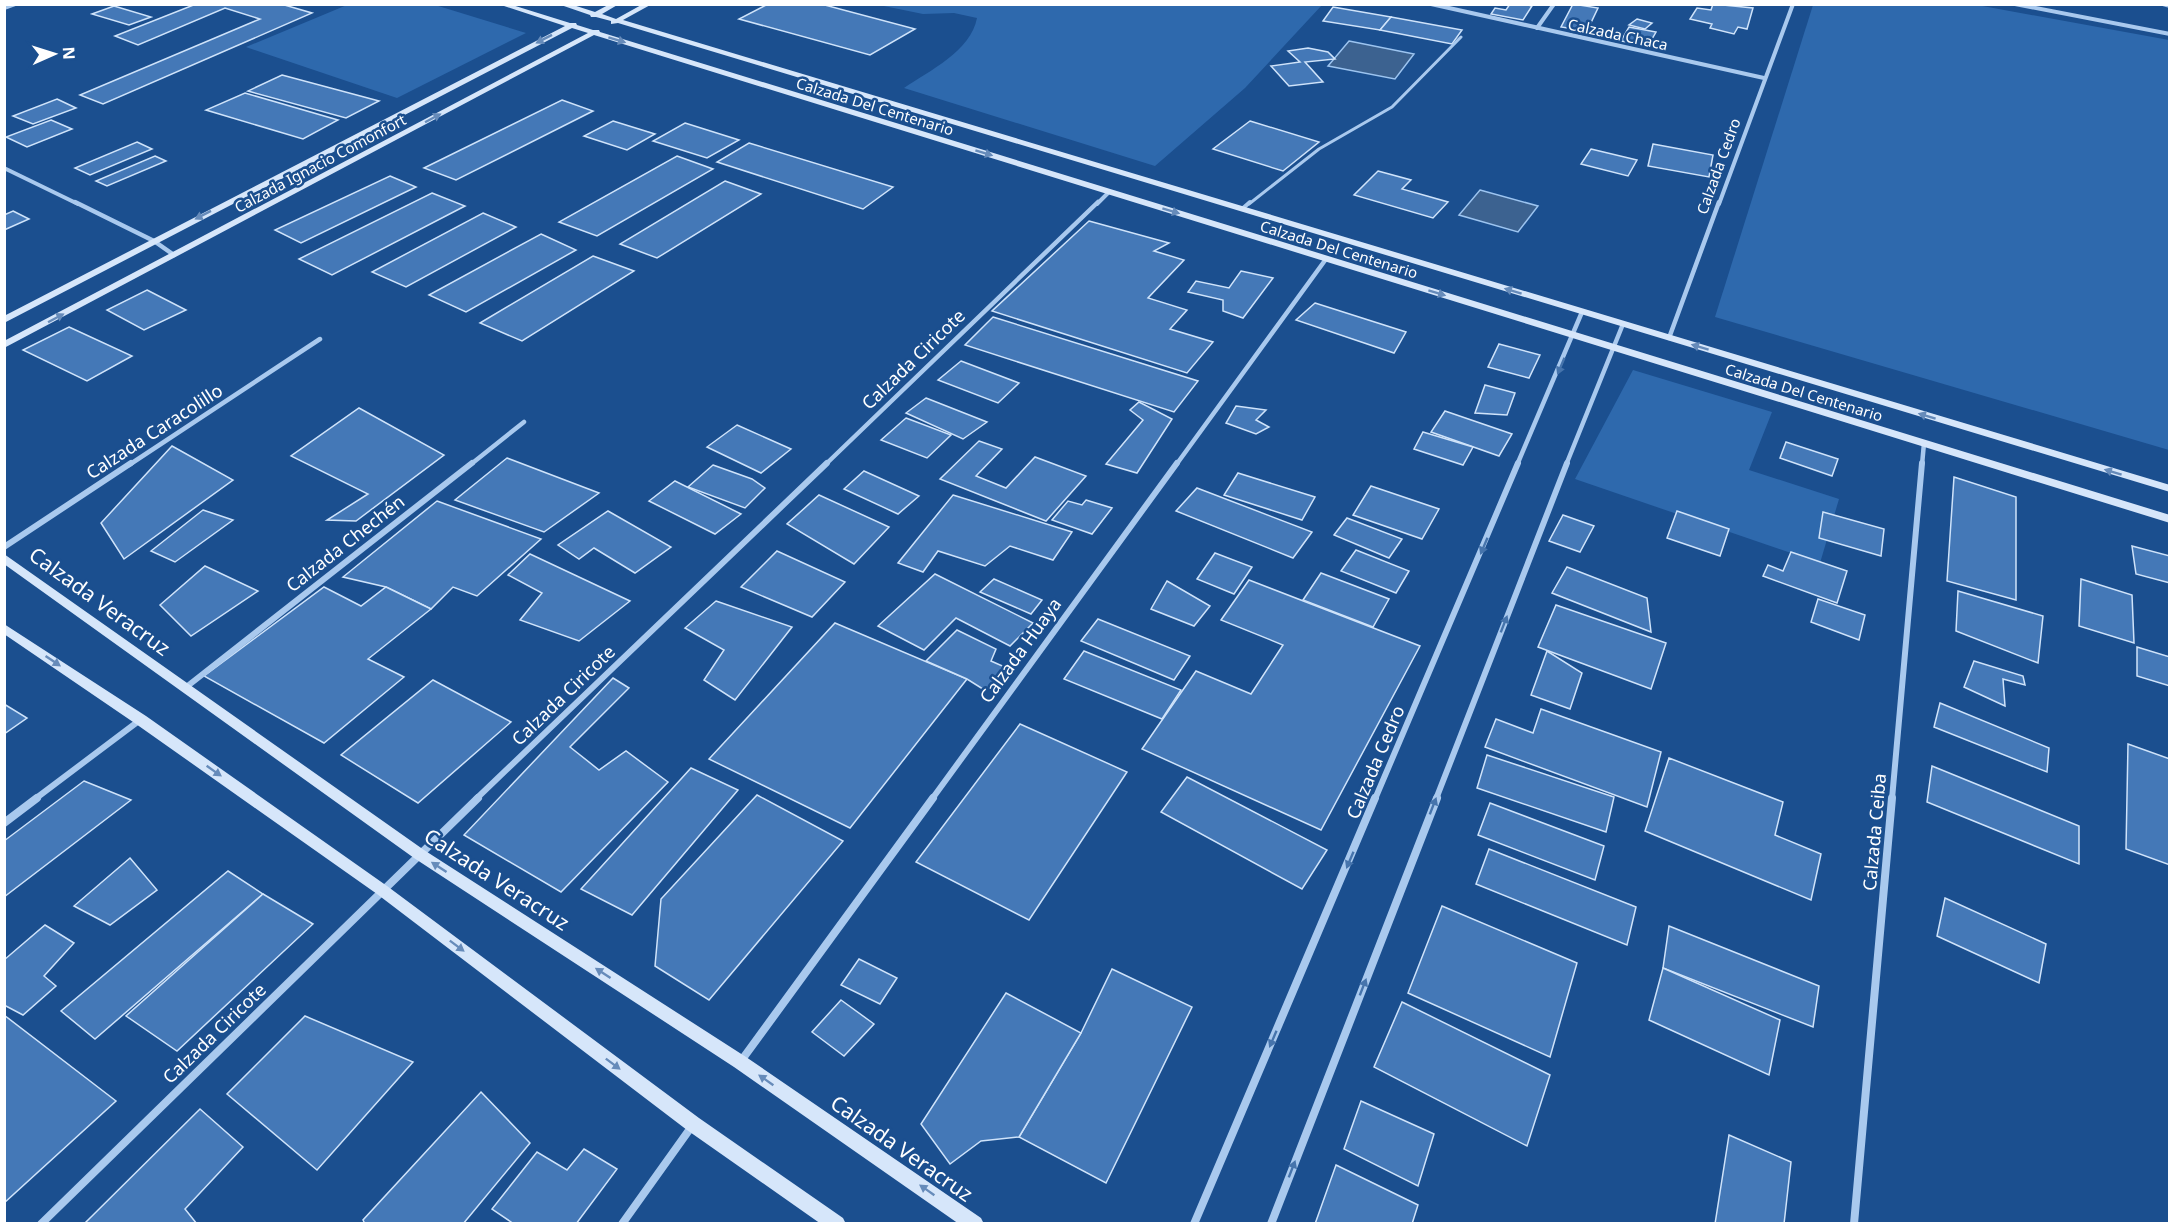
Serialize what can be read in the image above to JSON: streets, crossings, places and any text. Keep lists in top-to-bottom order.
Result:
{
  "streets": {
    "main road": ["Calzada Del Centenario", "Calzada Ignacio Comonfort", "Calzada Veracruz"],
    "street": [
      "Calzada Chaca",
      "Calzada Cedro",
      "Calzada Ciricote",
      "Calzada Caracolillo",
      "Calzada Chechén",
      "Calzada Huaya",
      "Calzada Ceiba"
    ]
  },
  "crossings": [
    ["Calzada Chaca", "Calzada Cedro"],
    ["Calzada Del Centenario", "Calzada Ignacio Comonfort"],
    ["Calzada Del Centenario", "Calzada Cedro"],
    ["Calzada Del Centenario", "Calzada Ciricote"],
    ["Calzada Del Centenario", "Calzada Huaya"],
    ["Calzada Del Centenario", "Calzada Ceiba"],
    ["Calzada Ciricote", "Calzada Veracruz"],
    ["Calzada Chechén", "Calzada Veracruz"],
    ["Calzada Veracruz", "Calzada Huaya"]
  ],
  "north": "right"
}
